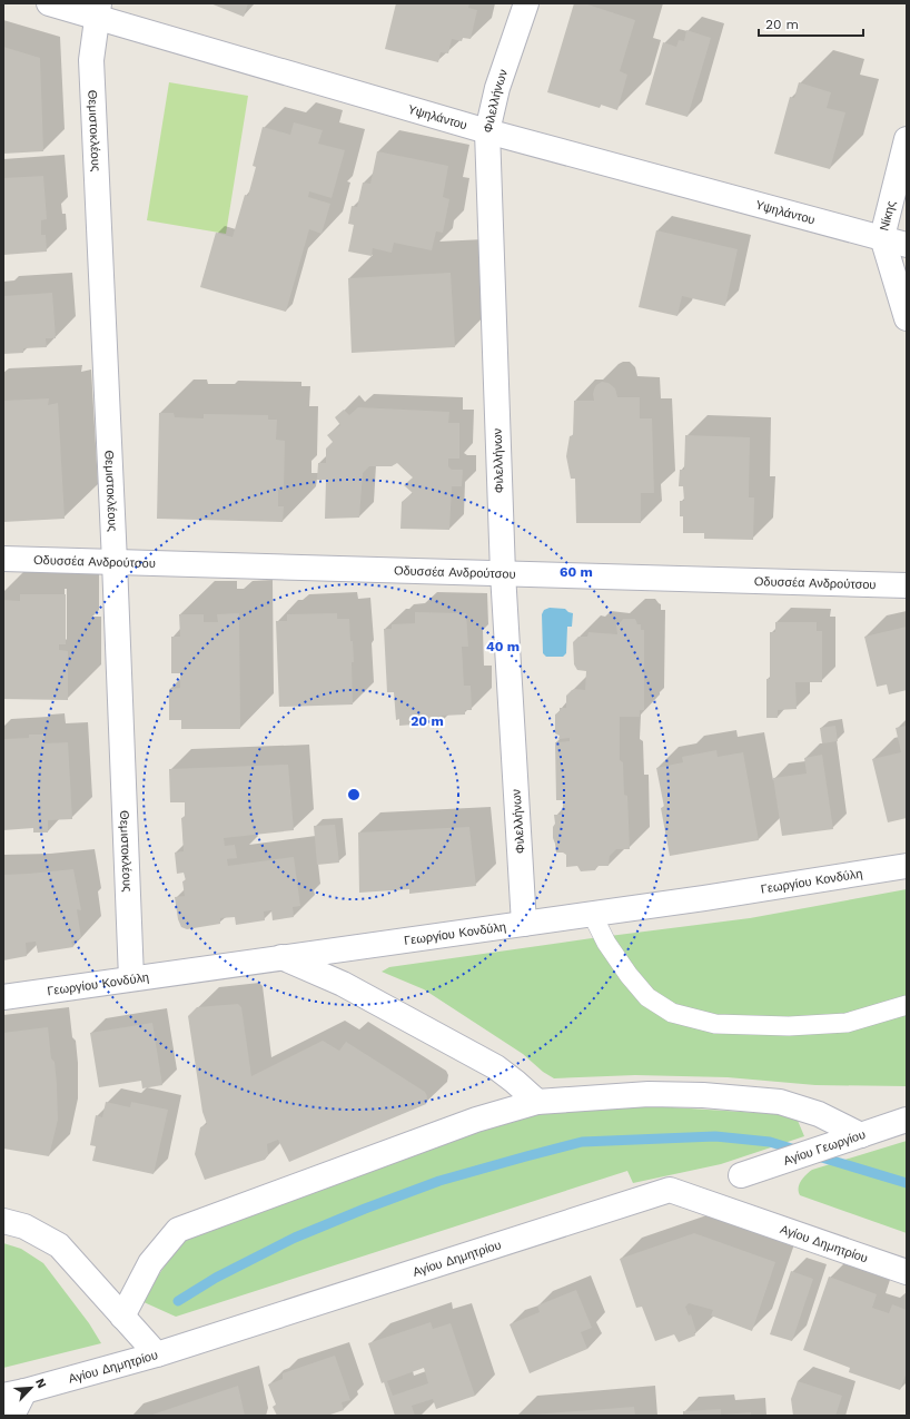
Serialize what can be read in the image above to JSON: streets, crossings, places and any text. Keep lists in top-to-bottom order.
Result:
{
  "streets": {
    "street": [
      "Φιλελλήνων",
      "Υψηλάντου",
      "Θεμιστοκλέους",
      "Νίκης",
      "Οδυσσέα Ανδρούτσου",
      "Γεωργίου Κονδύλη",
      "Αγίου Γεωργίου",
      "Αγίου Δημητρίου"
    ]
  },
  "crossings": [
    ["Φιλελλήνων", "Υψηλάντου"],
    ["Φιλελλήνων", "Οδυσσέα Ανδρούτσου"],
    ["Φιλελλήνων", "Γεωργίου Κονδύλη"],
    ["Υψηλάντου", "Θεμιστοκλέους"],
    ["Υψηλάντου", "Νίκης"],
    ["Θεμιστοκλέους", "Οδυσσέα Ανδρούτσου"],
    ["Θεμιστοκλέους", "Γεωργίου Κονδύλη"]
  ],
  "scale_bar": "20 m",
  "north": "top right",
  "rings": ["60 m", "40 m", "20 m"]
}
